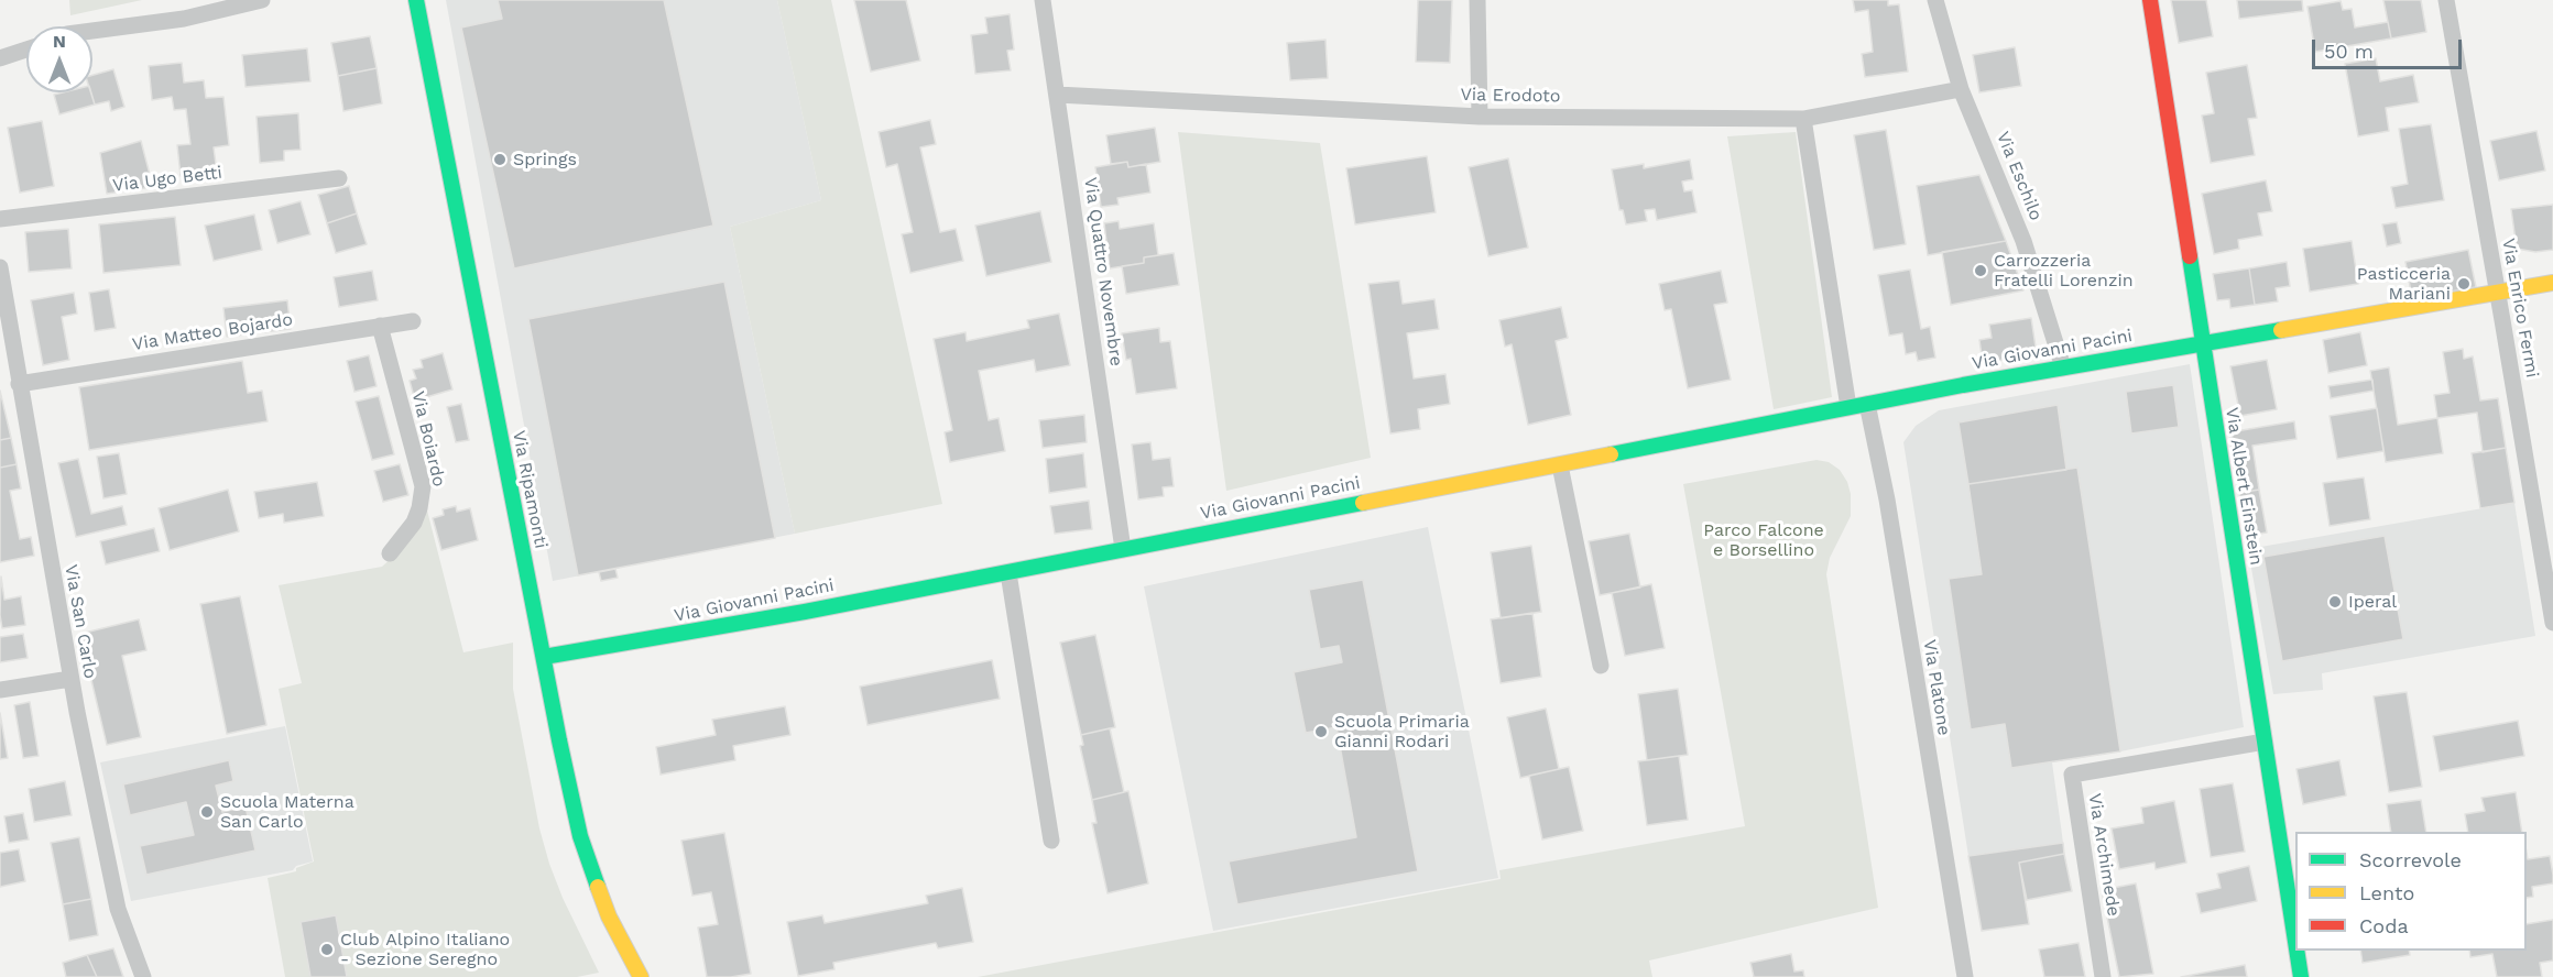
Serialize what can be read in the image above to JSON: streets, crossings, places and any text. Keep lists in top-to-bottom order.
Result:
{
  "streets": {
    "street": [
      "Via Erodoto",
      "Via Eschilo",
      "Via Ugo Betti",
      "Via Quattro Novembre",
      "Via Enrico Fermi",
      "Via Matteo Bojardo",
      "Via Giovanni Pacini",
      "Via Boiardo",
      "Via Albert Einstein",
      "Via Ripamonti",
      "Via San Carlo",
      "Via Platone",
      "Via Archimede"
    ]
  },
  "crossings": [
    ["Via Erodoto", "Via Eschilo"],
    ["Via Erodoto", "Via Quattro Novembre"],
    ["Via Eschilo", "Via Giovanni Pacini"],
    ["Via Quattro Novembre", "Via Giovanni Pacini"],
    ["Via Enrico Fermi", "Via Giovanni Pacini"],
    ["Via Matteo Bojardo", "Via Boiardo"],
    ["Via Matteo Bojardo", "Via San Carlo"],
    ["Via Giovanni Pacini", "Via Albert Einstein"],
    ["Via Giovanni Pacini", "Via Ripamonti"],
    ["Via Giovanni Pacini", "Via Platone"],
    ["Via Albert Einstein", "Via Archimede"]
  ],
  "parks": ["Parco Falcone e Borsellino"],
  "places": [
    "Springs",
    "Carrozzeria Fratelli Lorenzin",
    "Pasticceria Mariani",
    "Iperal",
    "Scuola Primaria Gianni Rodari",
    "Scuola Materna San Carlo",
    "Club Alpino Italiano - Sezione Seregno"
  ],
  "legend": ["Scorrevole", "Lento", "Coda"],
  "scale_bar": "50 m",
  "north": "top"
}
